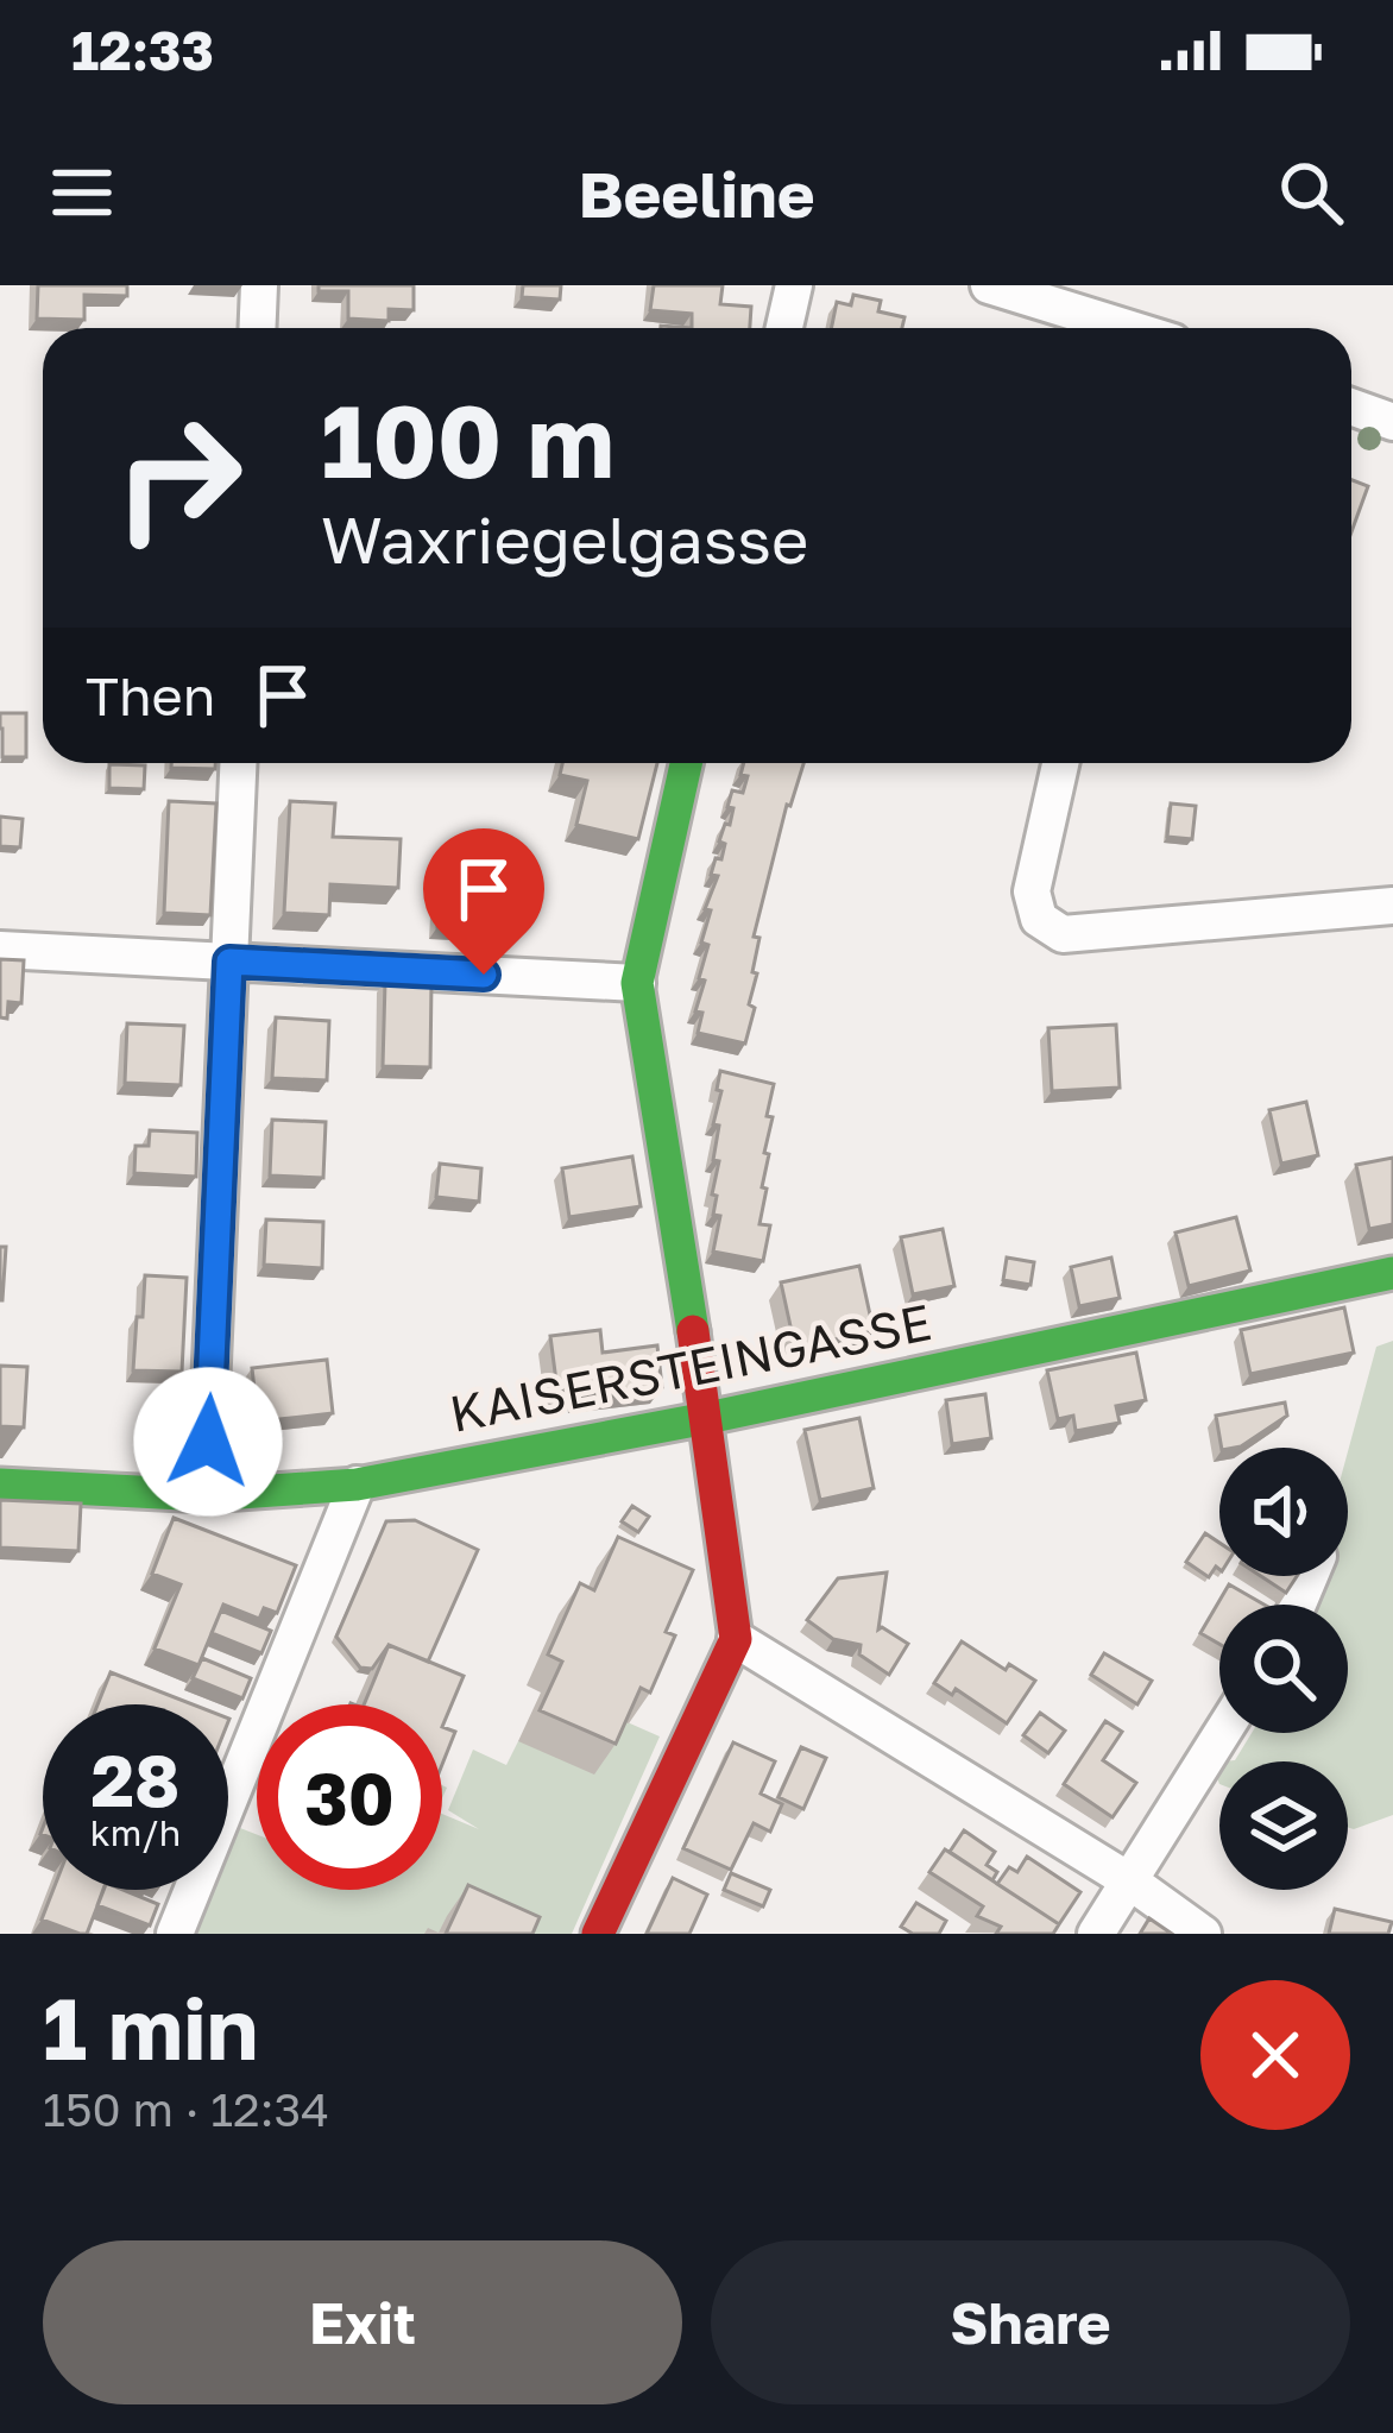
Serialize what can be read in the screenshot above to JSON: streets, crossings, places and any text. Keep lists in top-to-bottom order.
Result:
{
  "streets": {
    "street": ["KAISERSTEINGASSE"]
  },
  "page": {
    "status": "12:33",
    "header": "Beeline",
    "turn": ["100 m", "Waxriegelgasse"],
    "then": "Then",
    "speed": "28 km/h",
    "limit": "30",
    "heading": ["1 min", "150 m · 12:34"],
    "buttons": ["Exit", "Share"]
  }
}
